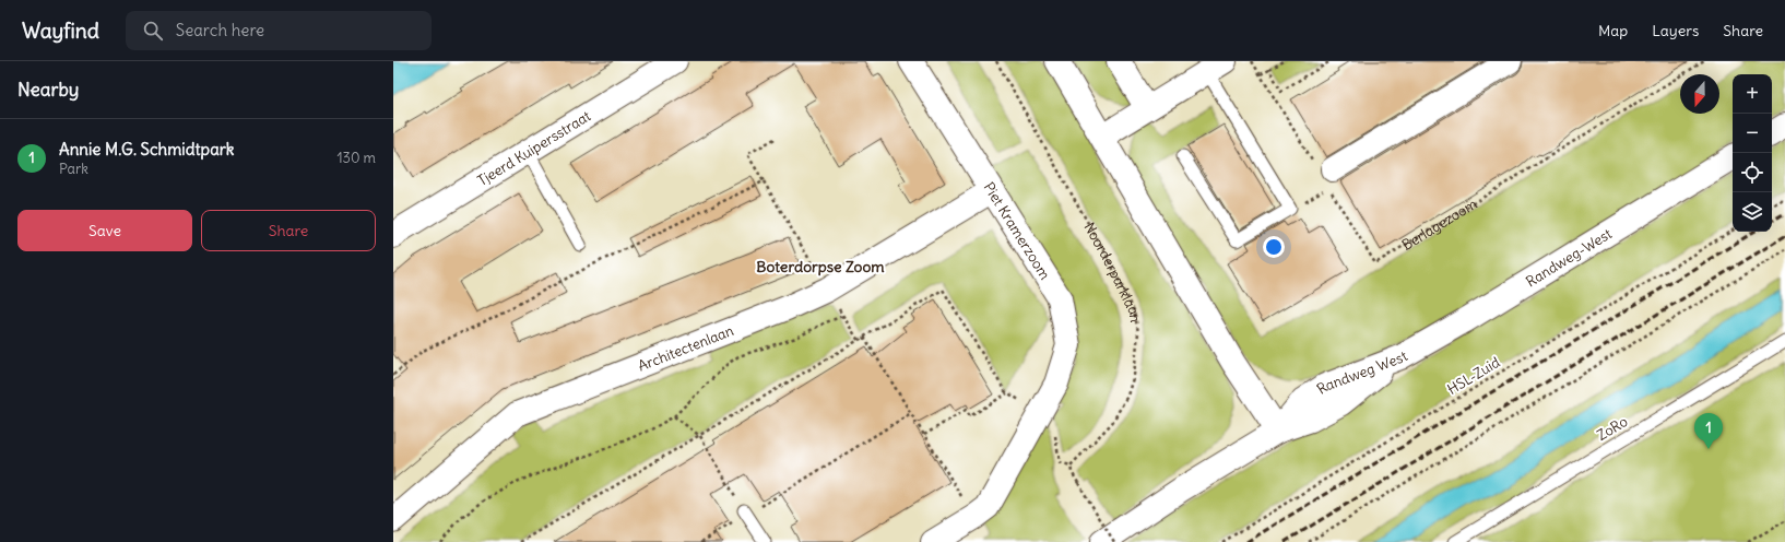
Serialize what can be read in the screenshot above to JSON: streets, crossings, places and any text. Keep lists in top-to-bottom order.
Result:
{
  "streets": {
    "street": [
      "Tjeerd Kuipersstraat",
      "Piet Kramerzoom",
      "Randweg-West",
      "Architectenlaan",
      "Randweg West"
    ],
    "lane": ["ZoRo"],
    "path": ["Berlagezoom", "Noorderparklaan", "HSL-Zuid"]
  },
  "crossings": [
    ["Piet Kramerzoom", "Architectenlaan"],
    ["Randweg-West", "Randweg West"]
  ],
  "districts": ["Boterdorpse Zoom"],
  "north": "bottom",
  "page": {
    "header": "Wayfind",
    "search": "Search here",
    "nav": ["Map", "Layers", "Share"],
    "heading": "Nearby",
    "map_buttons": ["+", "−"],
    "list": [
      {
        "mark": "1",
        "name": "Annie M.G. Schmidtpark",
        "note": "Park",
        "value": "130 m"
      }
    ],
    "buttons": ["Save", "Share"],
    "pins": "1"
  }
}
